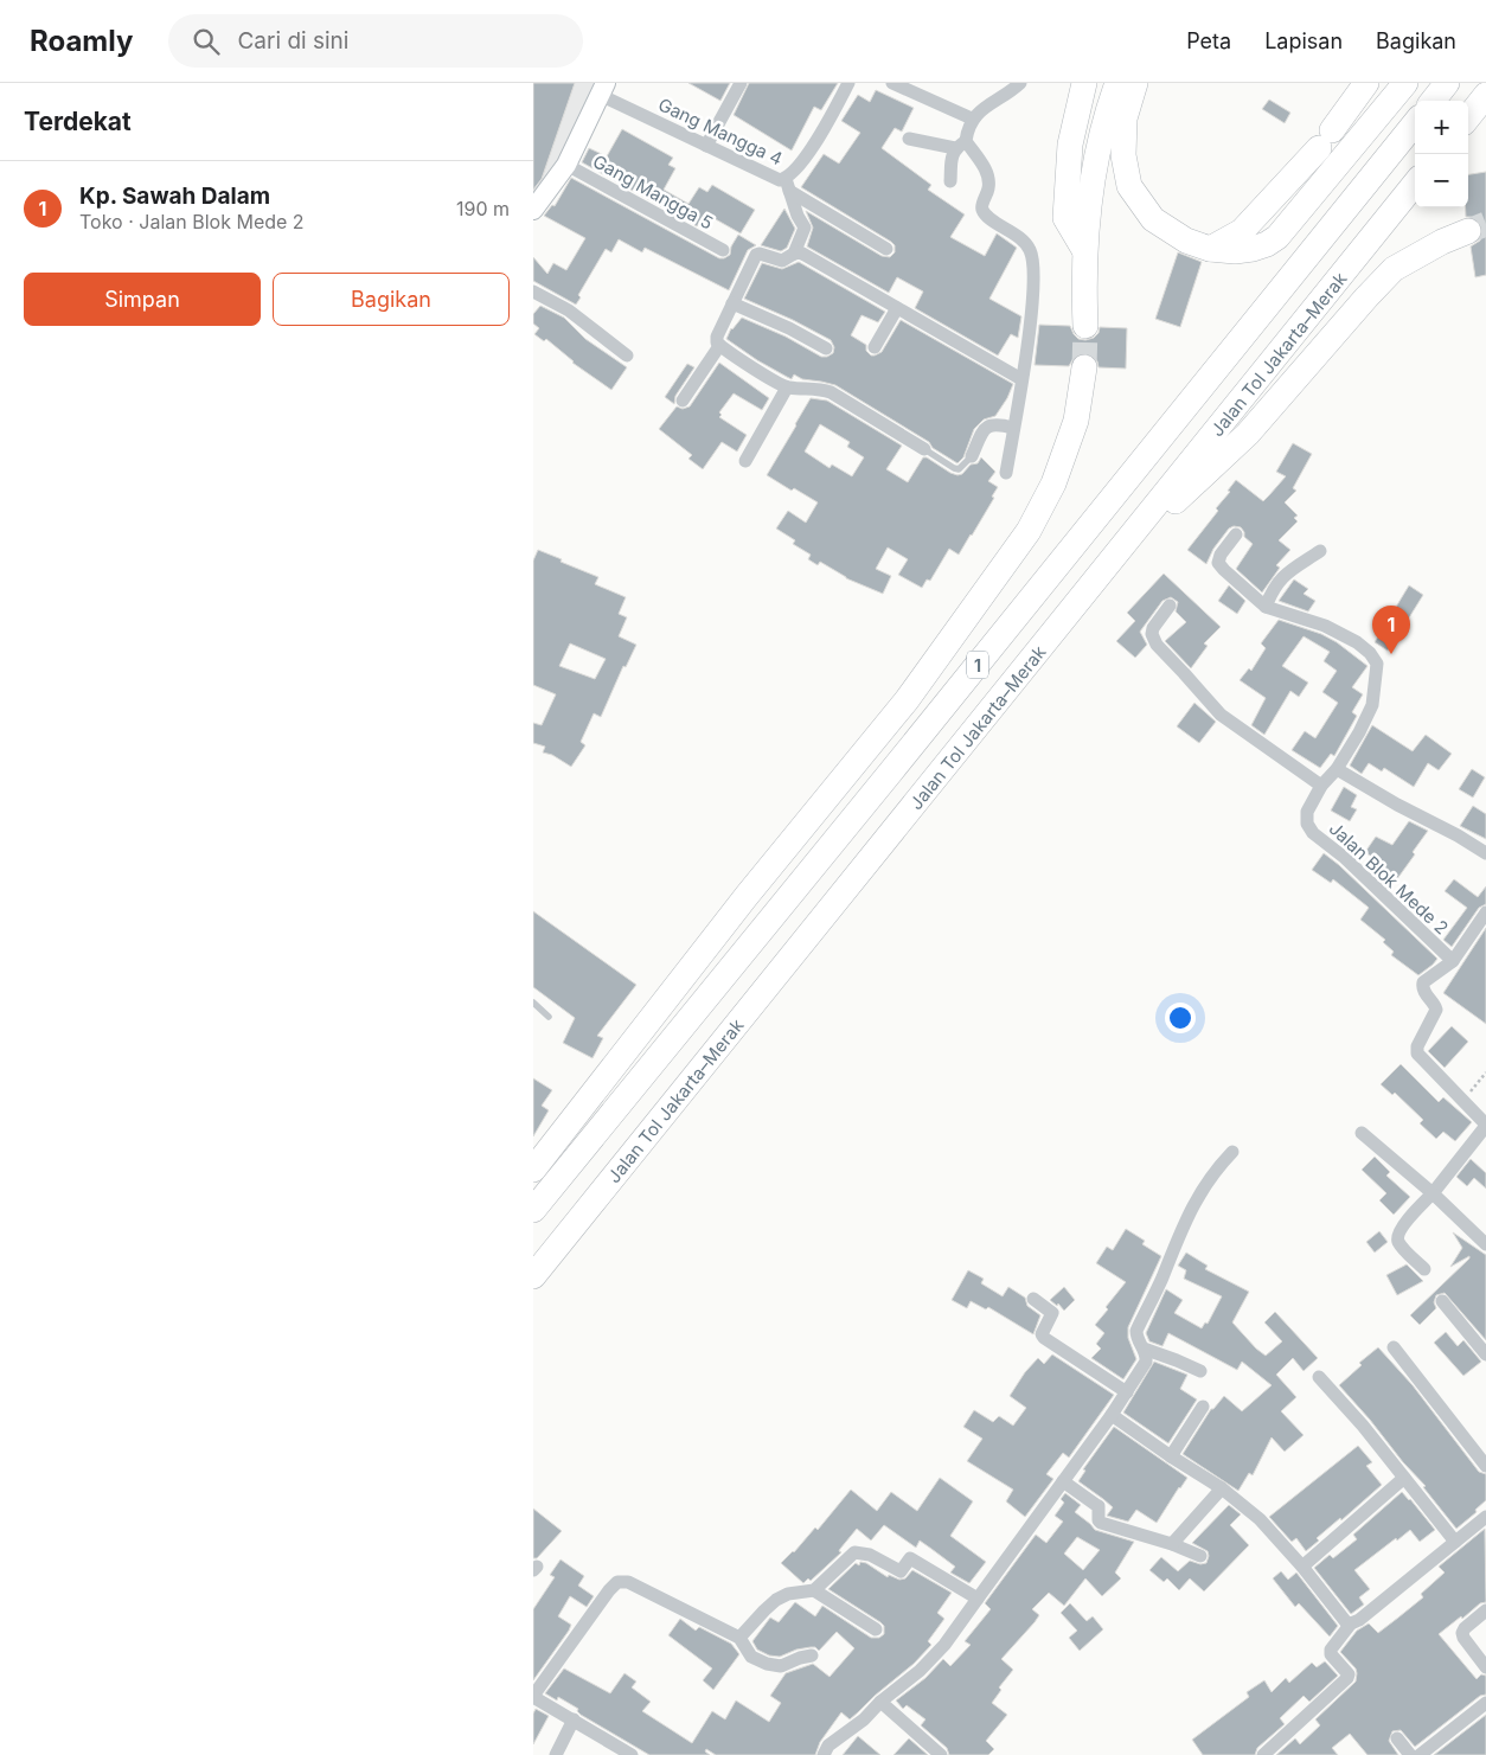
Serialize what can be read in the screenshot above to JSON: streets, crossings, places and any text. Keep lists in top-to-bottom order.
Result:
{
  "streets": {
    "highway": ["Jalan Tol Jakarta–Merak", "1"],
    "street": ["Gang Mangga 4", "Gang Mangga 5", "Jalan Blok Mede 2"]
  },
  "page": {
    "header": "Roamly",
    "search": "Cari di sini",
    "nav": ["Peta", "Lapisan", "Bagikan"],
    "heading": "Terdekat",
    "map_buttons": ["+", "−"],
    "list": [
      {
        "mark": "1",
        "name": "Kp. Sawah Dalam",
        "note": "Toko · Jalan Blok Mede 2",
        "value": "190 m"
      }
    ],
    "buttons": ["Simpan", "Bagikan"],
    "pins": "1"
  }
}
